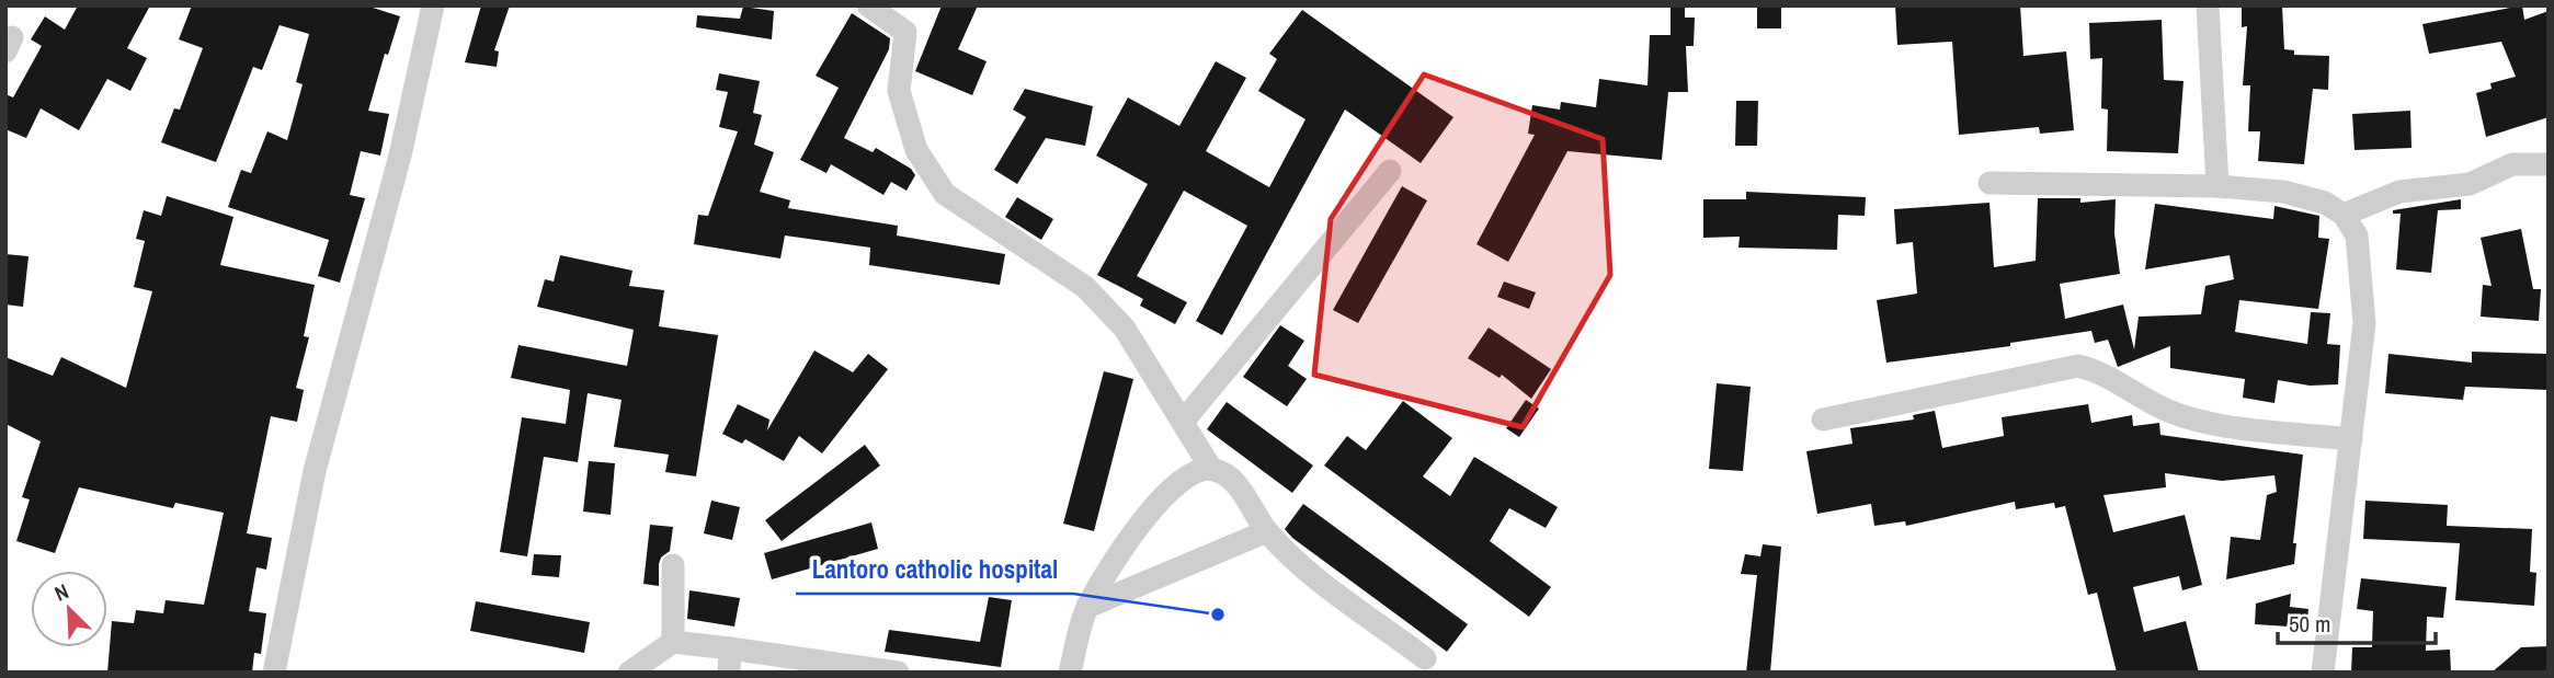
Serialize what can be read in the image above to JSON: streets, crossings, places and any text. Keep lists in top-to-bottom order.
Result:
{
  "places": ["Lantoro catholic hospital"],
  "scale_bar": "50 m",
  "north": "top left"
}
